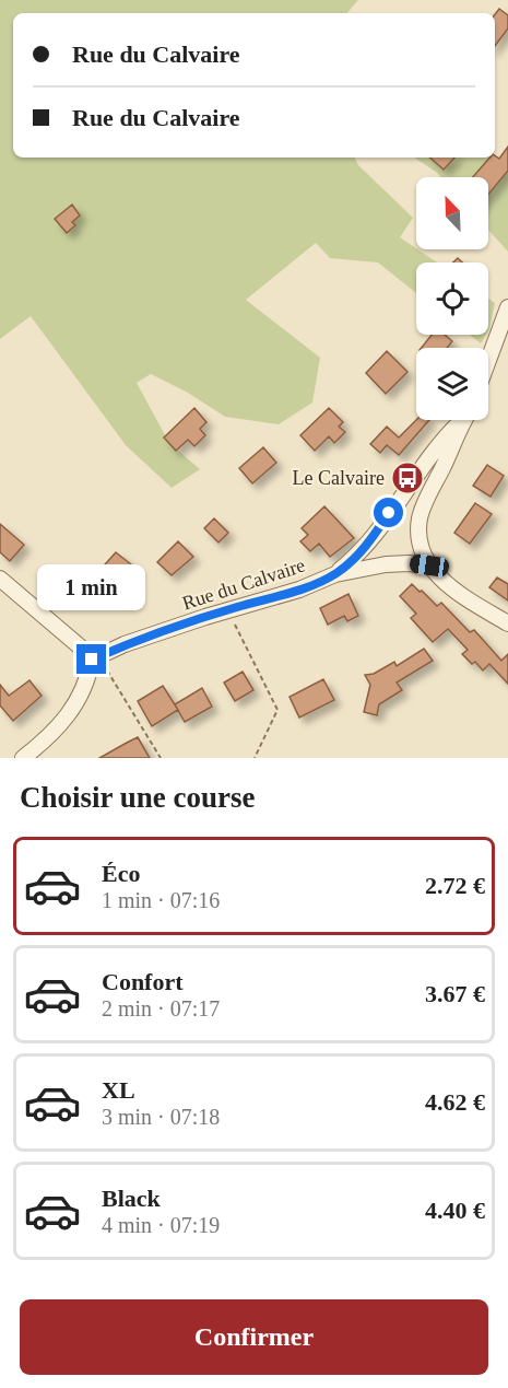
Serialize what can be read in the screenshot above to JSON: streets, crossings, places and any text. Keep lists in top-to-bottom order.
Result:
{
  "streets": {
    "street": ["Rue du Calvaire"]
  },
  "places": {
    "bus stop": ["Le Calvaire"]
  },
  "north": "top left",
  "page": {
    "banner": ["Rue du Calvaire", "Rue du Calvaire"],
    "bubble": "1 min",
    "heading": "Choisir une course",
    "list": [
      {
        "name": "Éco",
        "note": "1 min · 07:16",
        "value": "2.72 €"
      },
      {
        "name": "Confort",
        "note": "2 min · 07:17",
        "value": "3.67 €"
      },
      {
        "name": "XL",
        "note": "3 min · 07:18",
        "value": "4.62 €"
      },
      {
        "name": "Black",
        "note": "4 min · 07:19",
        "value": "4.40 €"
      }
    ],
    "buttons": "Confirmer"
  }
}
